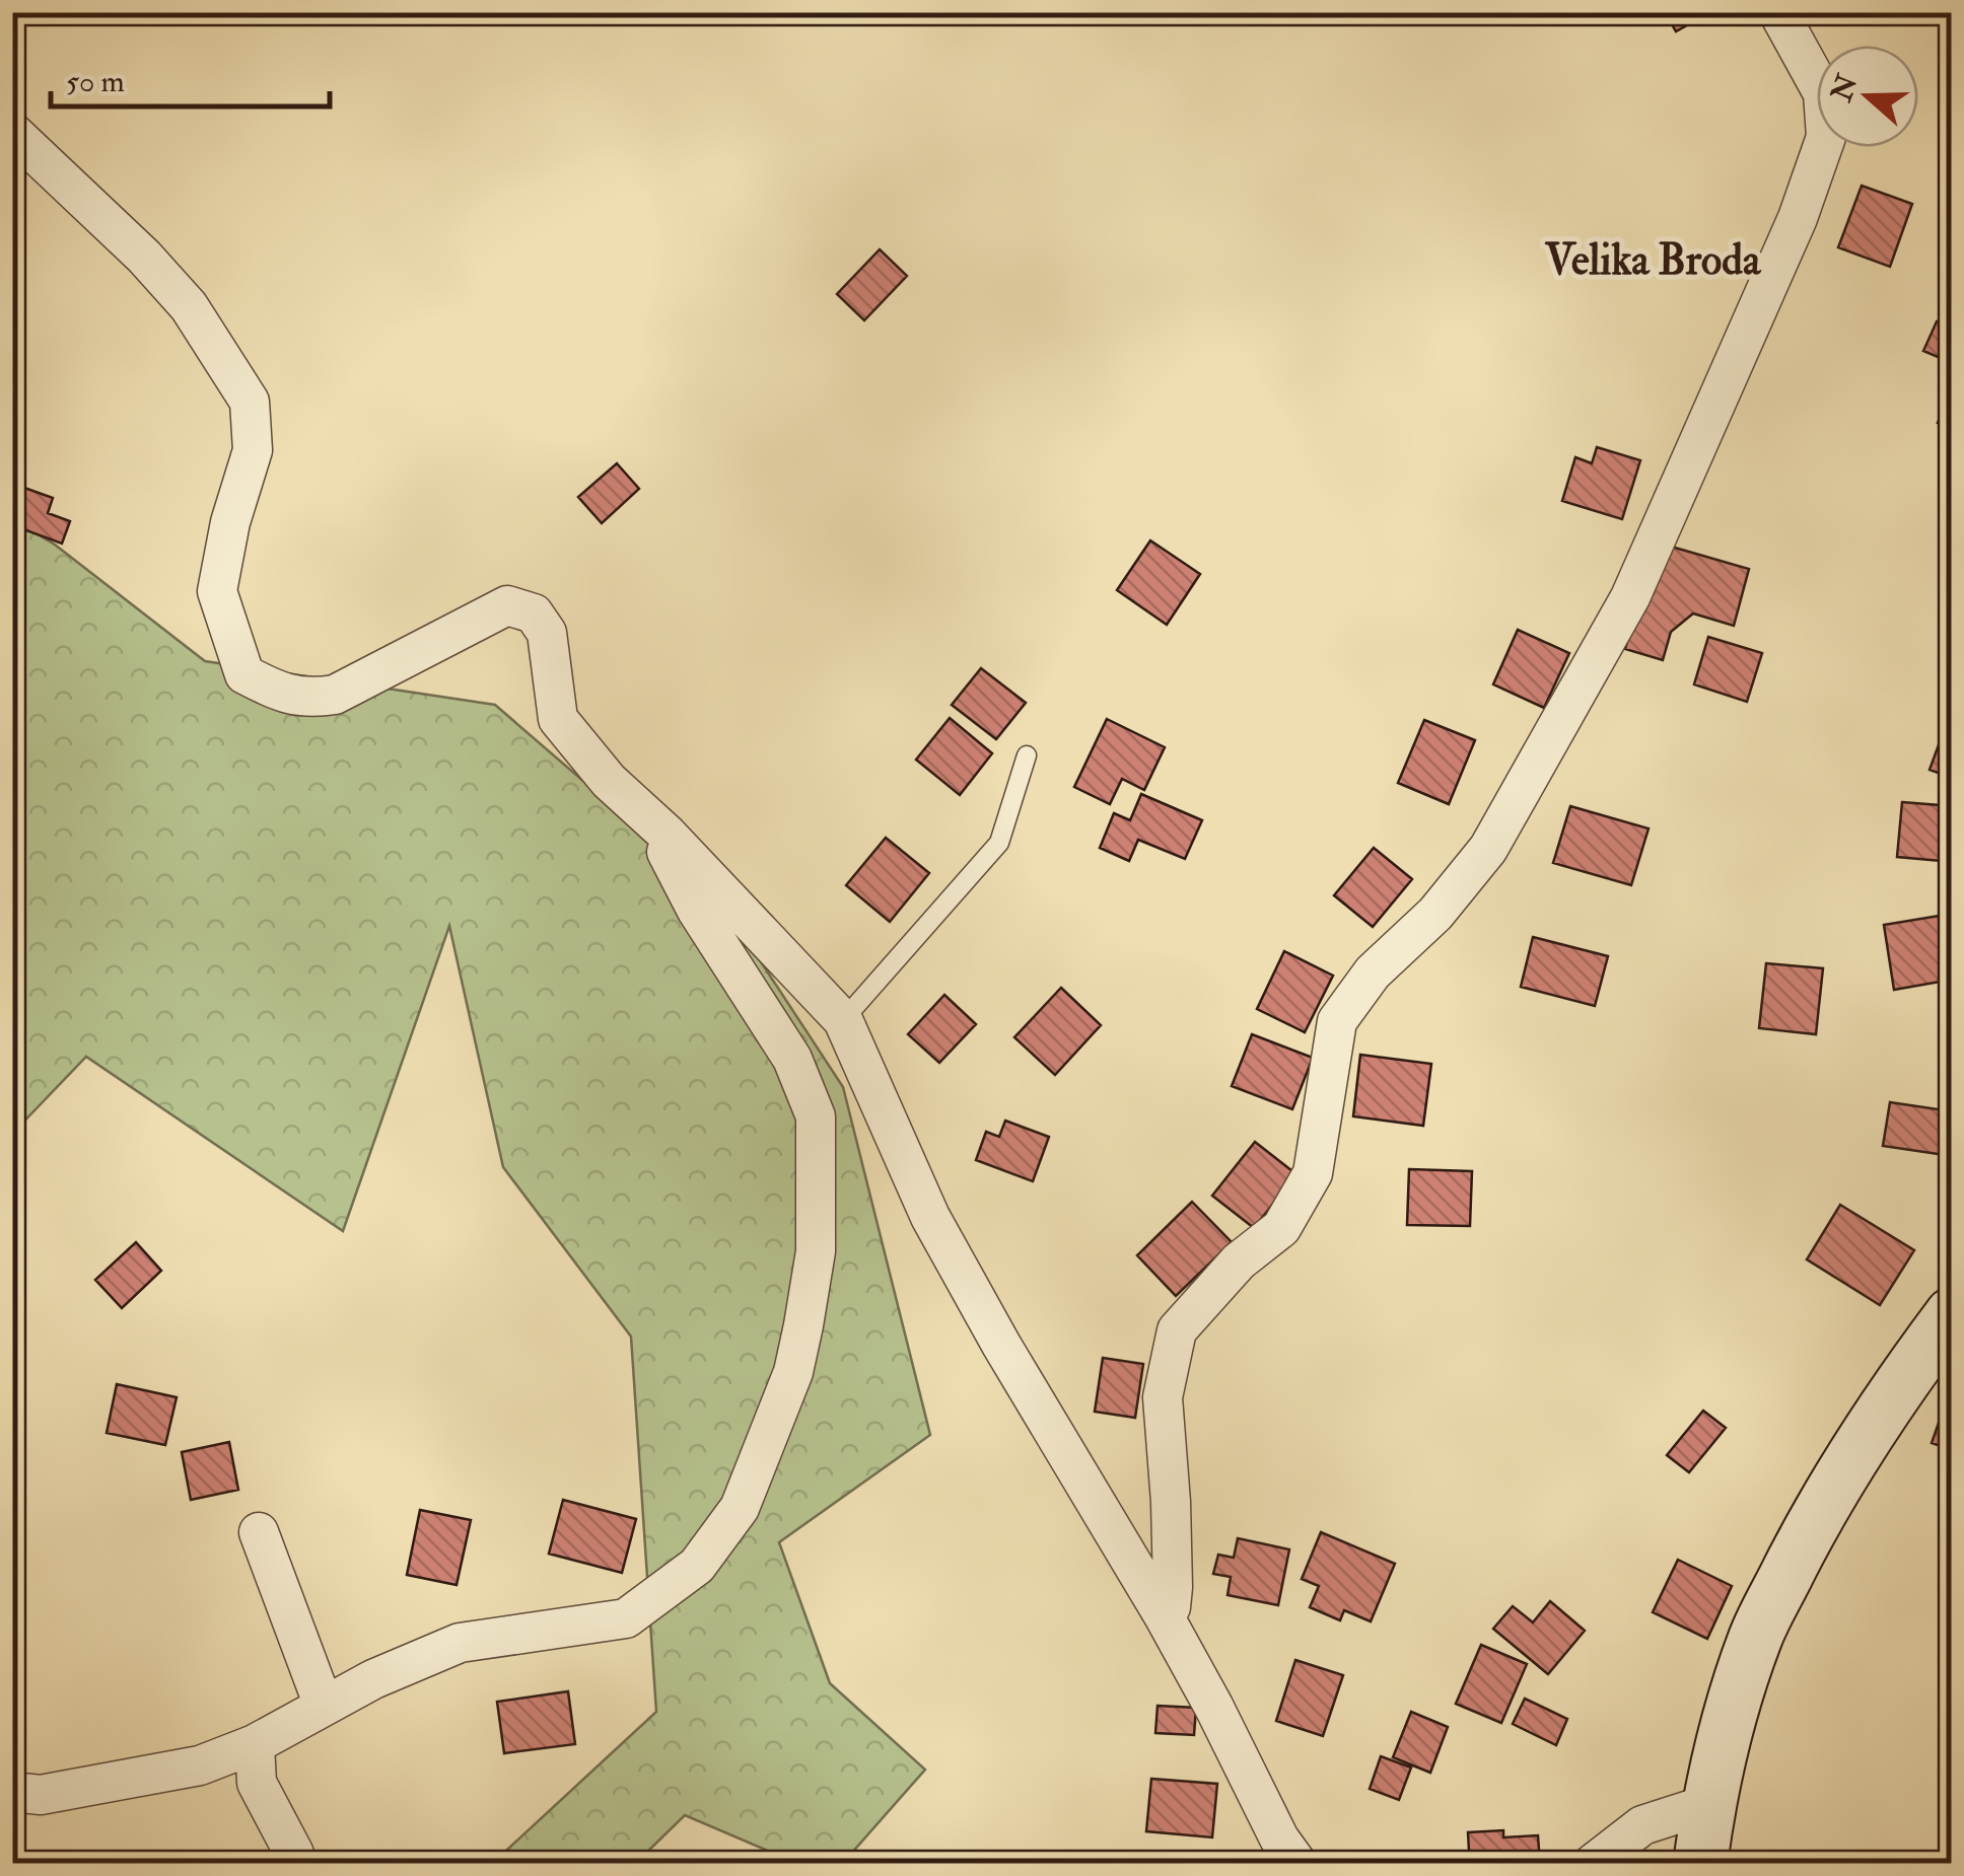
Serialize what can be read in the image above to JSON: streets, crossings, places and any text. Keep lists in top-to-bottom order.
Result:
{
  "districts": ["Velika Broda"],
  "scale_bar": "50 m",
  "north": "left"
}
